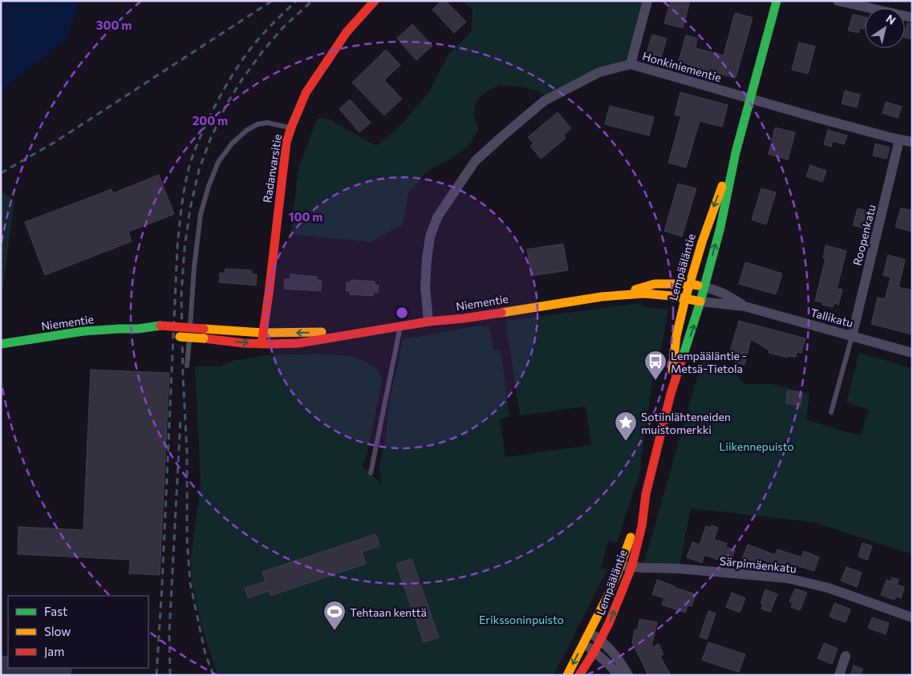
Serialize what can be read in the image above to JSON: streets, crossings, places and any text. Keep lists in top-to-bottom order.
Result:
{
  "streets": {
    "main road": ["Radanvarsitie", "Lempääläntie", "Niementie"],
    "street": [
      "Honkiniementie",
      "Roopenkatu",
      "Tallikatu",
      "Särpimäenkatu"
    ]
  },
  "crossings": [
    ["Honkiniementie", "Roopenkatu"],
    ["Honkiniementie", "Lempääläntie"],
    ["Honkiniementie", "Niementie"],
    ["Radanvarsitie", "Niementie"],
    ["Roopenkatu", "Tallikatu"],
    ["Lempääläntie", "Niementie"],
    ["Lempääläntie", "Tallikatu"],
    ["Lempääläntie", "Särpimäenkatu"],
    ["Niementie", "Tallikatu"]
  ],
  "parks": ["Liikennepuisto", "Erikssoninpuisto"],
  "places": {
    "bus stop": ["Lempääläntie - Metsä-Tietola"],
    "place": ["Sotiinlähteneiden muistomerkki"],
    "sports": ["Tehtaan kenttä"]
  },
  "legend": ["Fast", "Slow", "Jam"],
  "north": "top right",
  "rings": ["300 m", "200 m", "100 m"]
}
